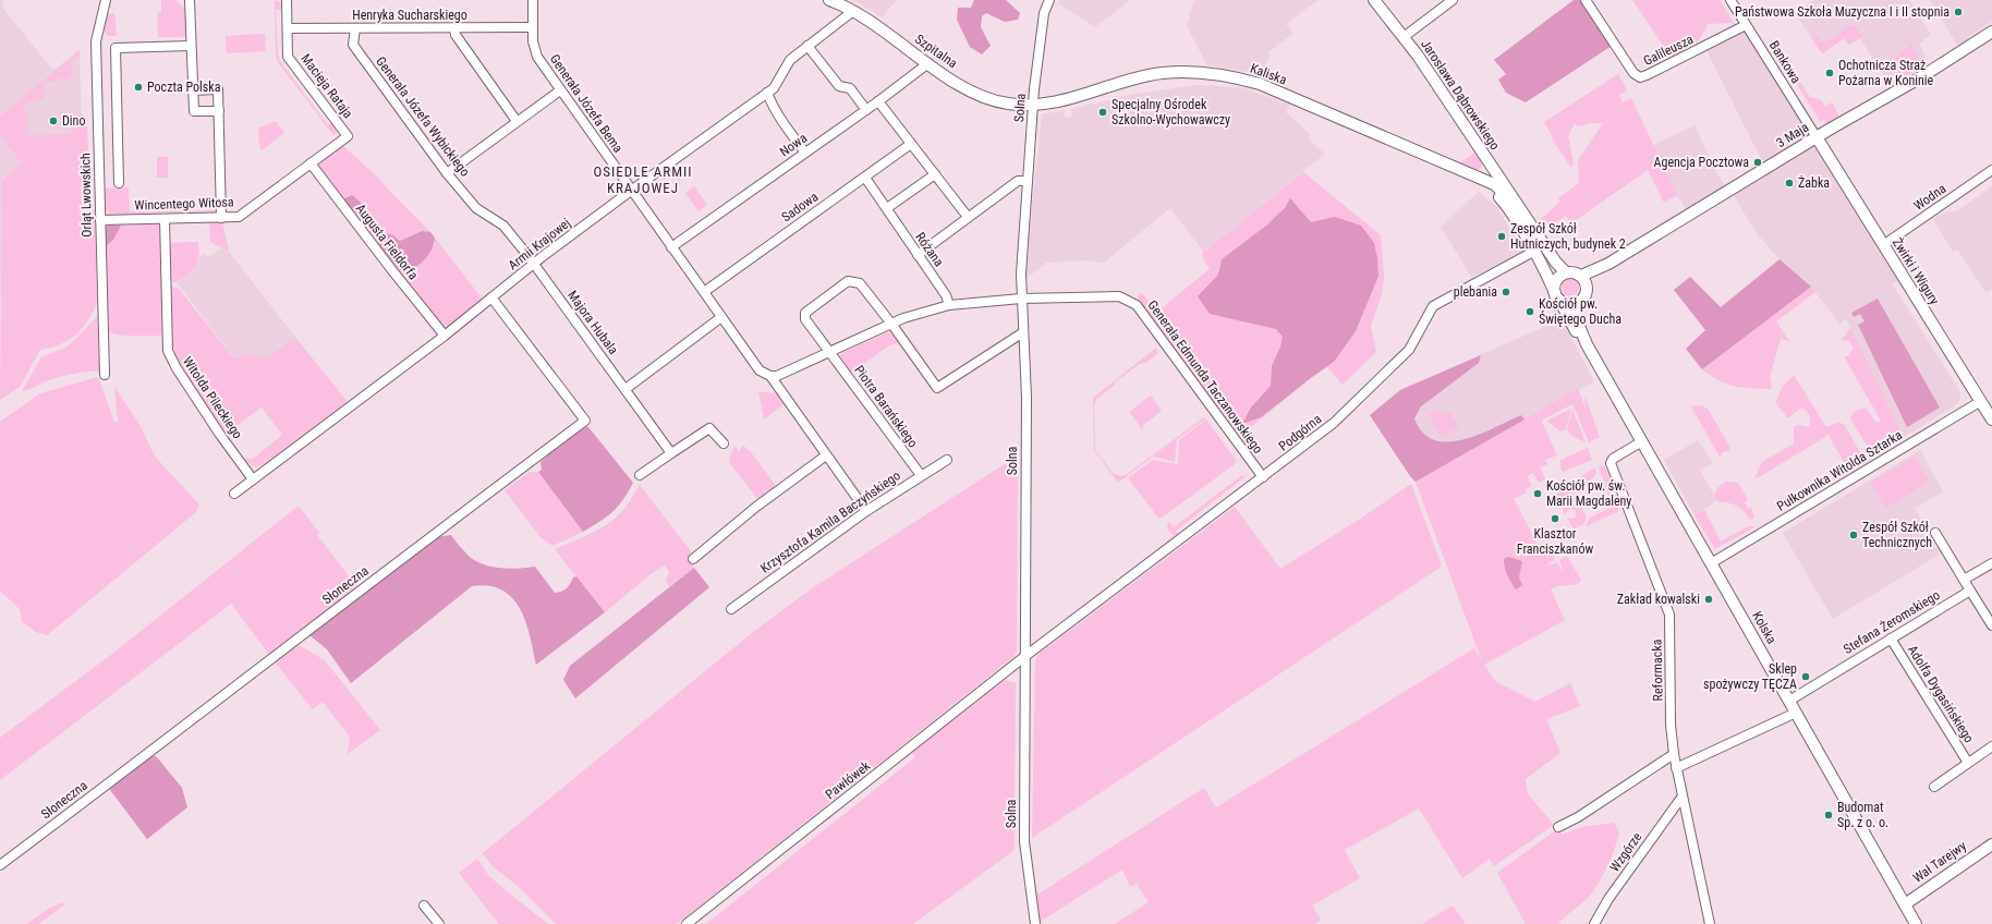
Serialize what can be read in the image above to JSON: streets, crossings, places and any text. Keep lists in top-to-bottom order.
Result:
{
  "streets": {
    "street": [
      "Henryka Sucharskiego",
      "Galileusza",
      "Szpitalna",
      "Bankowa",
      "Kaliska",
      "Macieja Rataja",
      "Jarosława Dąbrowskiego",
      "Generała Józefa Bema",
      "Solna",
      "Generała Józefa Wybickiego",
      "3 Maja",
      "Nowa",
      "Orląt Lwowskich",
      "Wodna",
      "Wincentego Witosa",
      "Sadowa",
      "Augusta Fieldorfa",
      "Armii Krajowej",
      "Różana",
      "Żwirki i Wigury",
      "Majora Hubala",
      "Generała Edmunda Taczanowskiego",
      "Witolda Pileckiego",
      "Piotra Barańskiego",
      "Podgórna",
      "Pułkownika Witolda Sztarka",
      "Krzysztofa Kamila Baczyńskiego",
      "Słoneczna",
      "Stefana Żeromskiego",
      "Kolska",
      "Reformacka",
      "Adolfa Dygasińskiego",
      "Pawłówek",
      "Wzgórze",
      "Wał Tarejwy"
    ]
  },
  "crossings": [
    ["Henryka Sucharskiego", "Macieja Rataja"],
    ["Henryka Sucharskiego", "Generała Józefa Bema"],
    ["Henryka Sucharskiego", "Generała Józefa Wybickiego"],
    ["Galileusza", "Bankowa"],
    ["Szpitalna", "Kaliska"],
    ["Szpitalna", "Solna"],
    ["Szpitalna", "Nowa"],
    ["Szpitalna", "Armii Krajowej"],
    ["Bankowa", "3 Maja"],
    ["Bankowa", "Żwirki i Wigury"],
    ["Kaliska", "Jarosława Dąbrowskiego"],
    ["Kaliska", "Solna"],
    ["Macieja Rataja", "Wincentego Witosa"],
    ["Jarosława Dąbrowskiego", "3 Maja"],
    ["Jarosława Dąbrowskiego", "Kolska"],
    ["Generała Józefa Bema", "Armii Krajowej"],
    ["Solna", "Generała Edmunda Taczanowskiego"],
    ["Solna", "Podgórna"],
    ["Solna", "Pawłówek"],
    ["Generała Józefa Wybickiego", "Majora Hubala"],
    ["3 Maja", "Żwirki i Wigury"],
    ["3 Maja", "Kolska"],
    ["Orląt Lwowskich", "Wincentego Witosa"],
    ["Wodna", "Żwirki i Wigury"],
    ["Wincentego Witosa", "Augusta Fieldorfa"],
    ["Wincentego Witosa", "Witolda Pileckiego"],
    ["Sadowa", "Różana"],
    ["Augusta Fieldorfa", "Armii Krajowej"],
    ["Armii Krajowej", "Majora Hubala"],
    ["Armii Krajowej", "Witolda Pileckiego"],
    ["Armii Krajowej", "Słoneczna"],
    ["Różana", "Generała Edmunda Taczanowskiego"],
    ["Żwirki i Wigury", "Pułkownika Witolda Sztarka"],
    ["Generała Edmunda Taczanowskiego", "Piotra Barańskiego"],
    ["Generała Edmunda Taczanowskiego", "Podgórna"],
    ["Piotra Barańskiego", "Krzysztofa Kamila Baczyńskiego"],
    ["Podgórna", "Pawłówek"],
    ["Pułkownika Witolda Sztarka", "Kolska"],
    ["Stefana Żeromskiego", "Kolska"],
    ["Stefana Żeromskiego", "Adolfa Dygasińskiego"],
    ["Kolska", "Reformacka"],
    ["Kolska", "Wał Tarejwy"],
    ["Reformacka", "Wzgórze"]
  ],
  "districts": ["OSIEDLE ARMII KRAJOWEJ"],
  "places": [
    "Państwowa Szkoła Muzyczna I i II stopnia",
    "Ochotnicza Straż Pożarna w Koninie",
    "Poczta Polska",
    "Specjalny Ośrodek Szkolno-Wychowawczy",
    "Dino",
    "Agencja Pocztowa",
    "Żabka",
    "Zespół Szkół Hutniczych, budynek 2",
    "plebania",
    "Kościół pw. Świętego Ducha",
    "Kościół pw. św. Marii Magdaleny",
    "Klasztor Franciszkanów",
    "Zespół Szkół Technicznych",
    "Zakład kowalski",
    "Sklep spożywczy TĘCZA",
    "Budomat Sp. z o. o."
  ]
}
